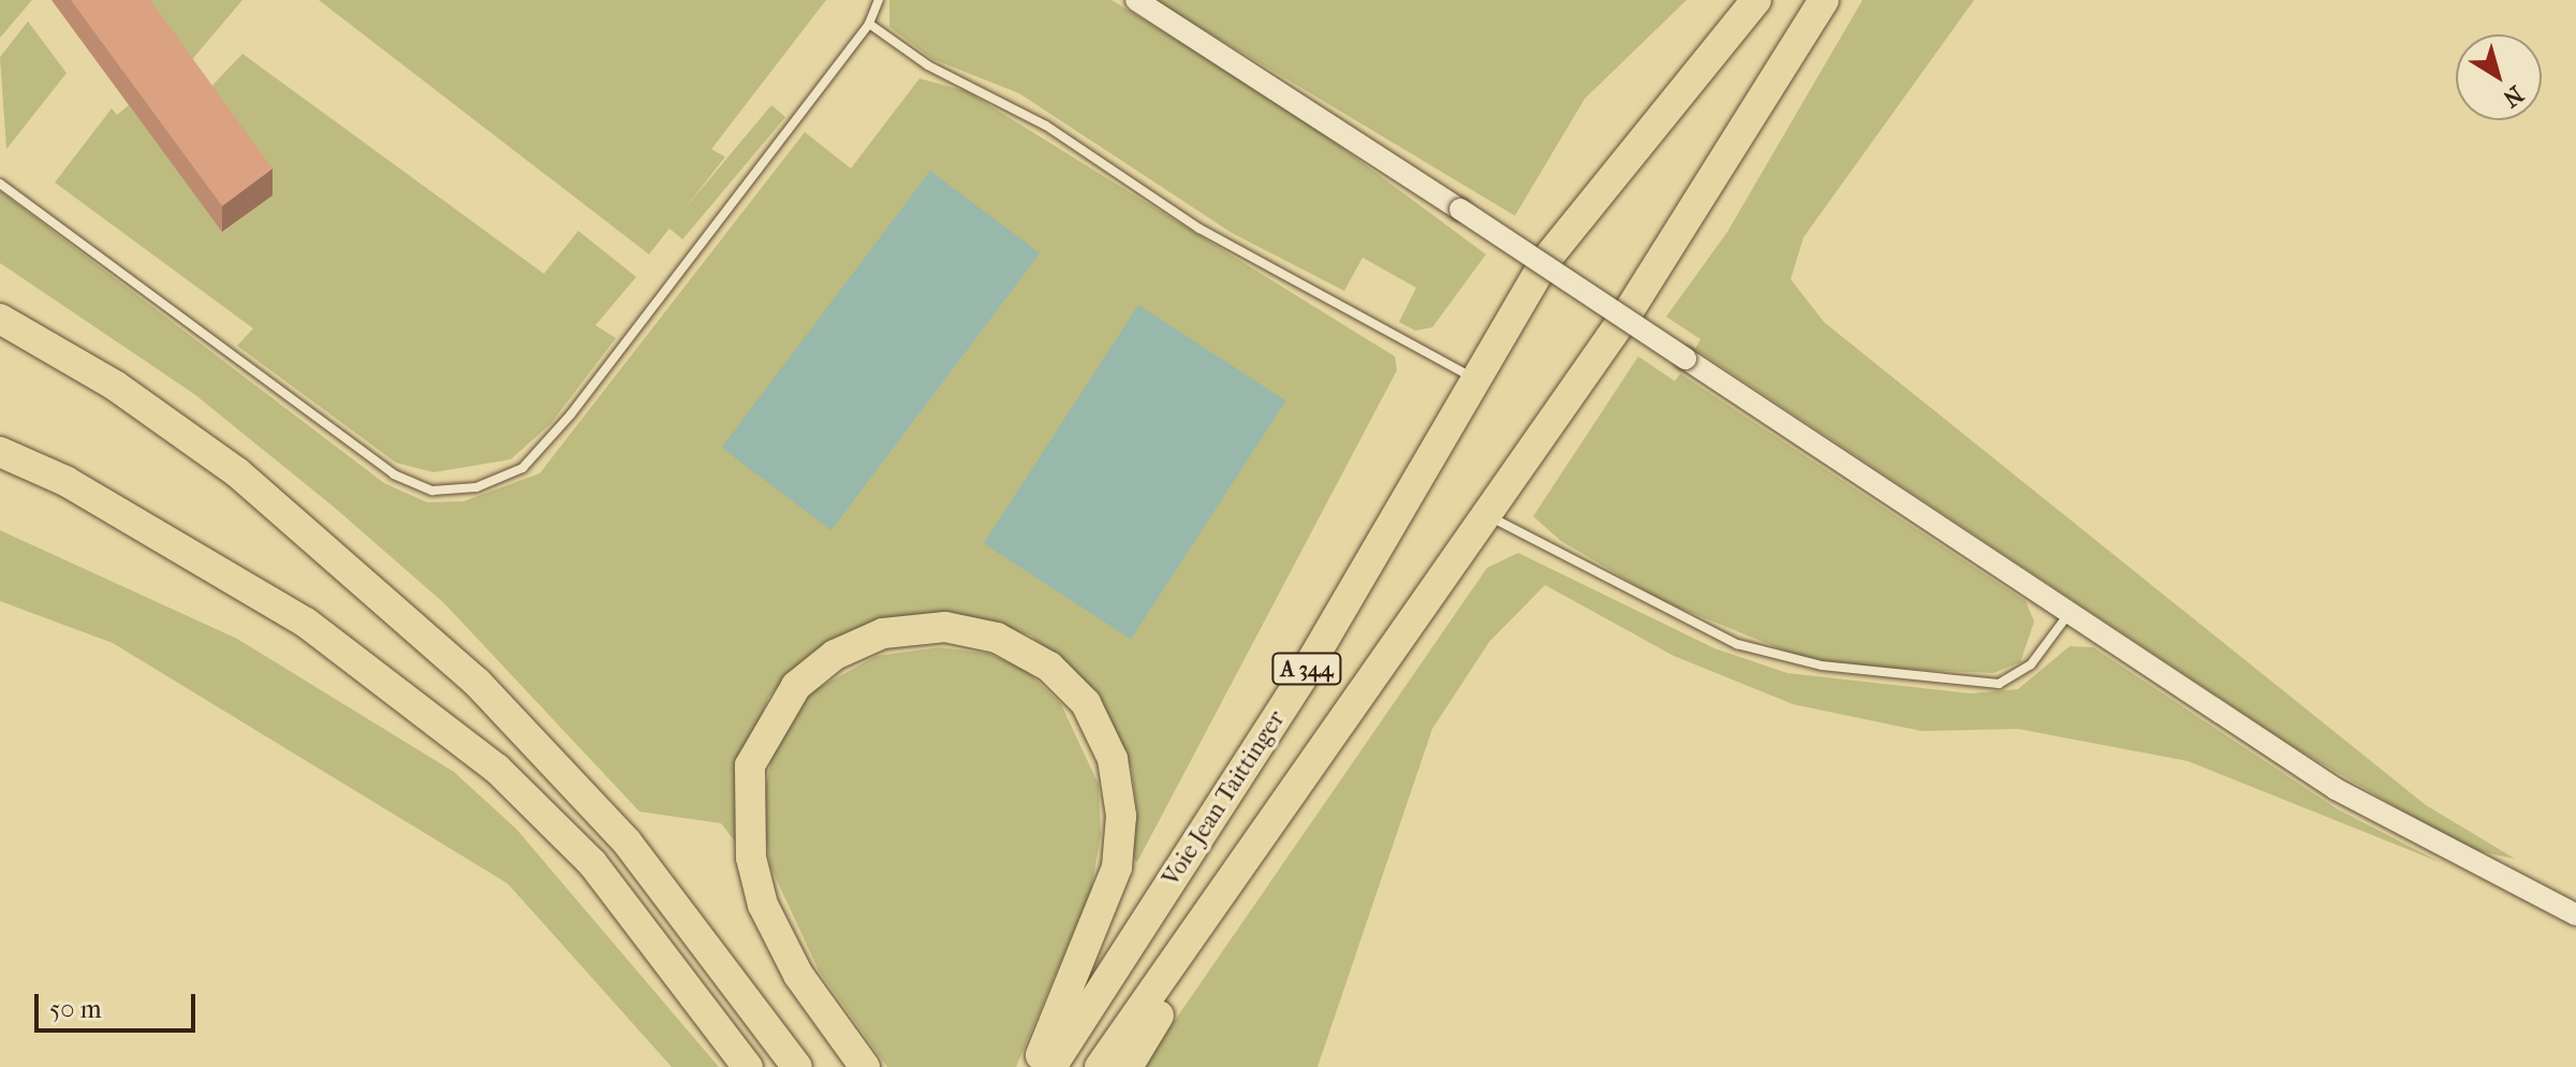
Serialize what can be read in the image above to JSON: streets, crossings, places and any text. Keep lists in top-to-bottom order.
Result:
{
  "streets": {
    "highway": ["A 344", "Voie Jean Taittinger"]
  },
  "scale_bar": "50 m",
  "north": "bottom right"
}
